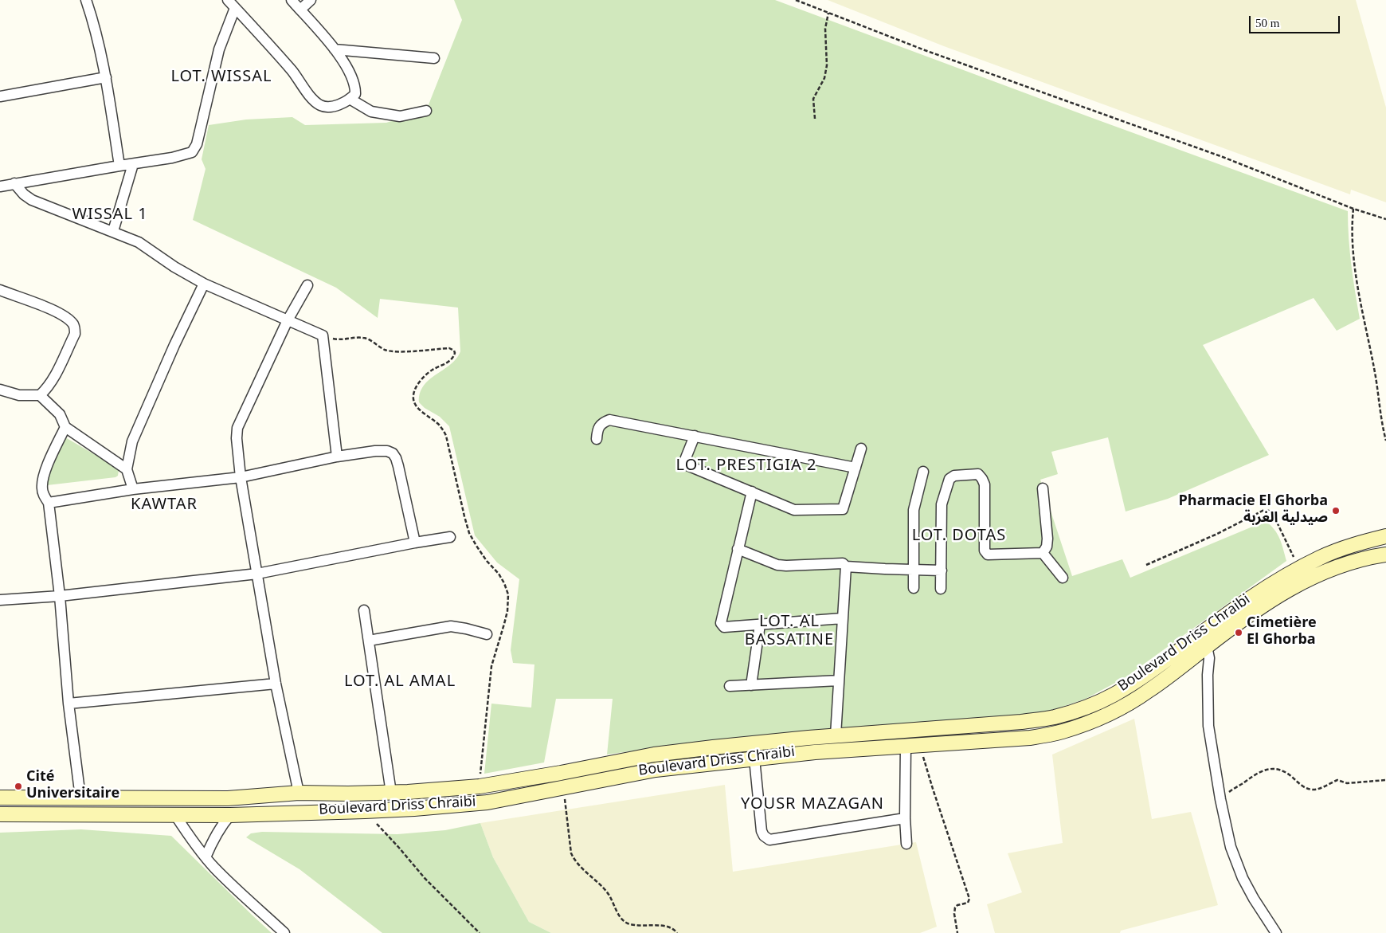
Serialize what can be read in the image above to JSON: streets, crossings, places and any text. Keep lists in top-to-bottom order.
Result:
{
  "streets": {
    "main road": ["Boulevard Driss Chraibi"]
  },
  "districts": [
    "LOT. WISSAL",
    "WISSAL 1",
    "LOT. PRESTIGIA 2",
    "KAWTAR",
    "LOT. DOTAS",
    "LOT. AL BASSATINE",
    "LOT. AL AMAL",
    "YOUSR MAZAGAN"
  ],
  "places": ["Pharmacie El Ghorba صيدلية الغربة", "Cimetière El Ghorba", "Cité Universitaire"],
  "scale_bar": "50 m"
}
